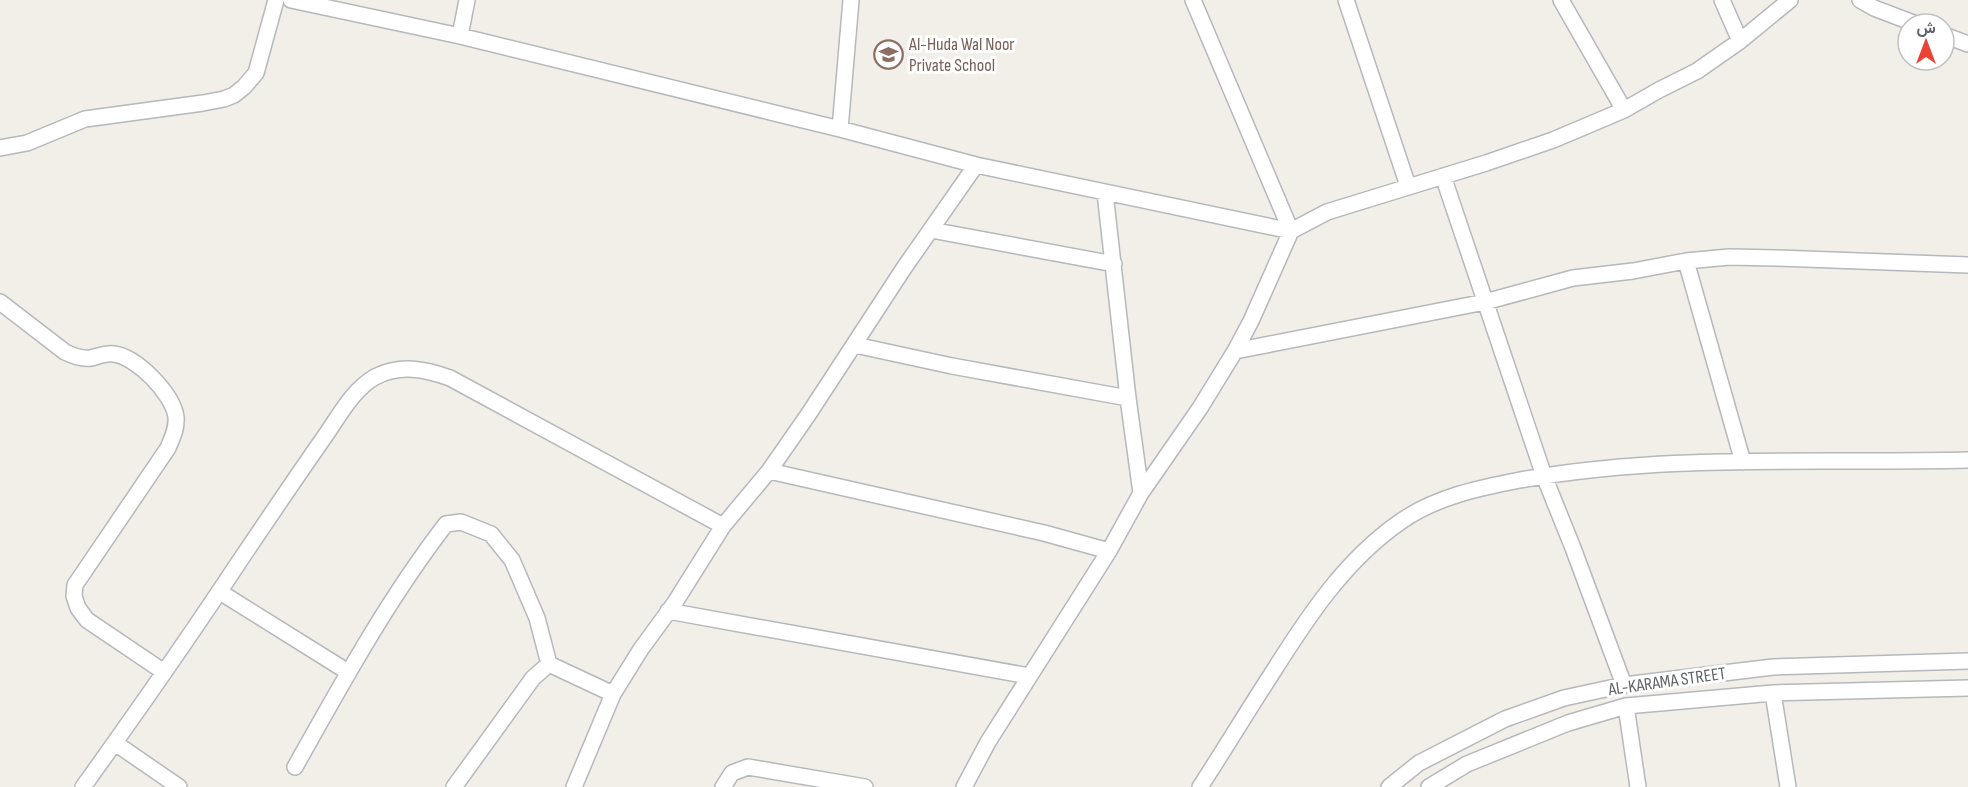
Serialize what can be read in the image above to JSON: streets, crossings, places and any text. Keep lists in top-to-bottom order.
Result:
{
  "streets": {
    "street": ["AL-KARAMA STREET"]
  },
  "places": {
    "school or university": ["Al-Huda Wal Noor Private School"]
  },
  "north": "top"
}
